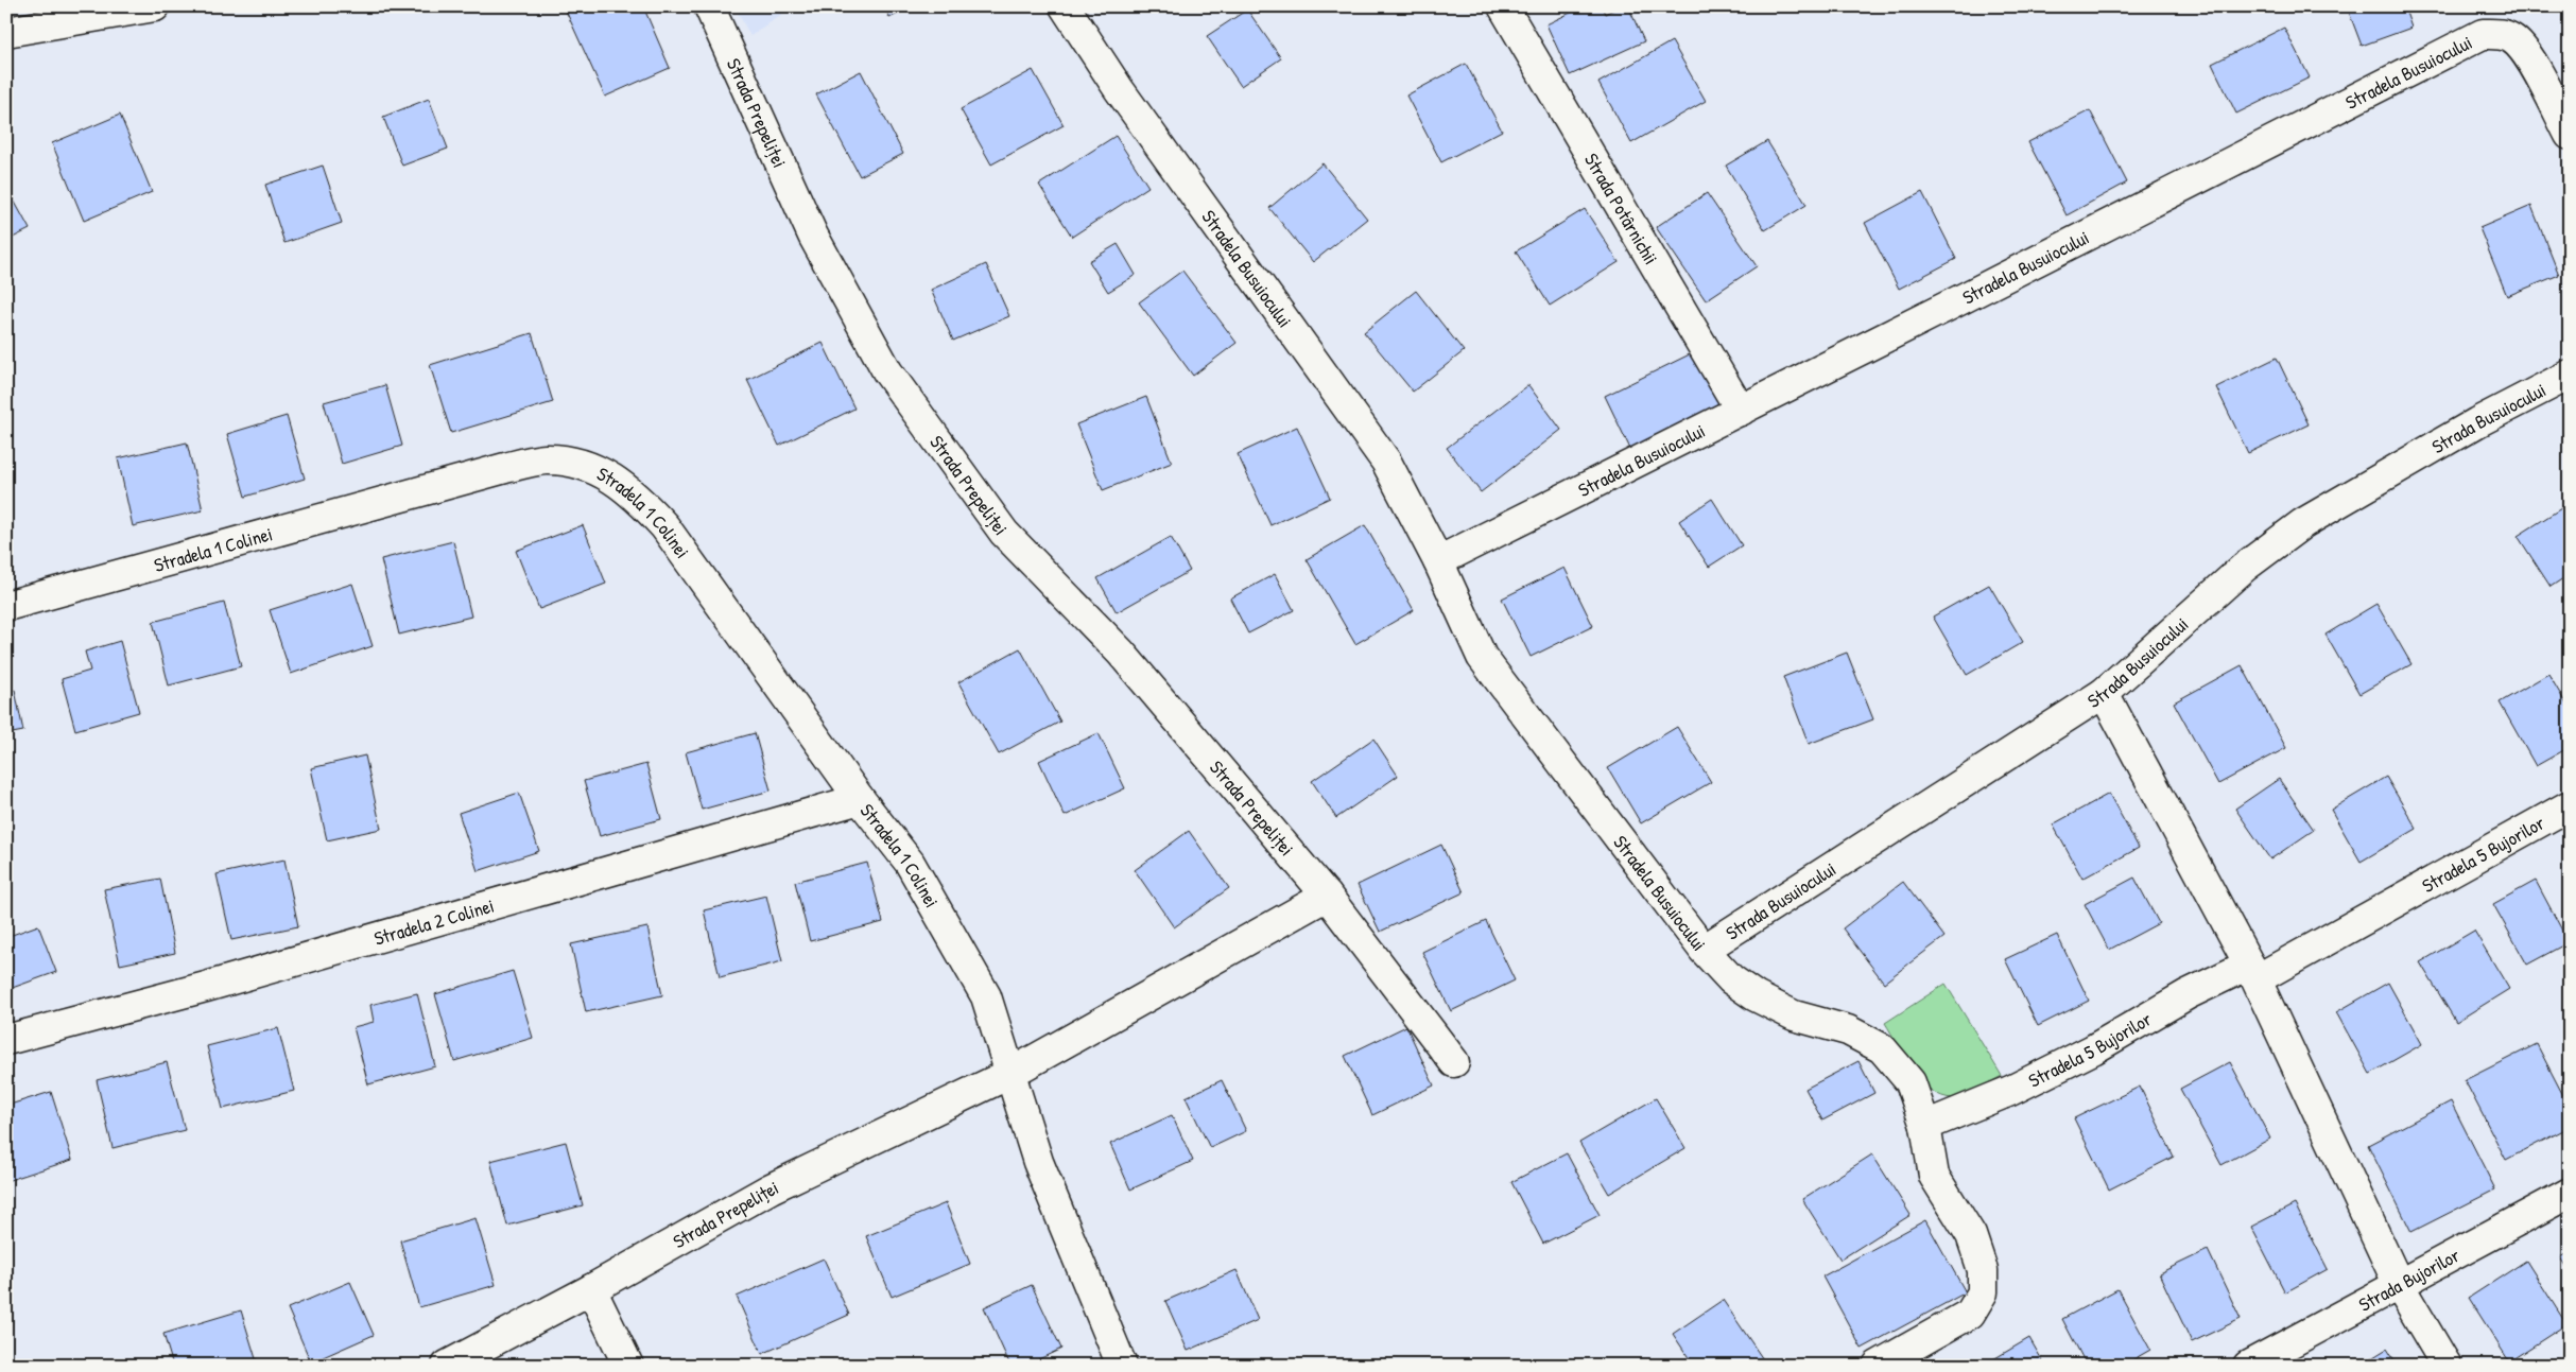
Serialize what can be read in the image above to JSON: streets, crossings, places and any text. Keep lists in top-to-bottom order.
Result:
{
  "streets": {
    "street": [
      "Stradela Busuiocului",
      "Strada Prepeliței",
      "Strada Potârnichii",
      "Strada Busuiocului",
      "Stradela 1 Colinei",
      "Stradela 5 Bujorilor",
      "Stradela 2 Colinei",
      "Strada Bujorilor"
    ]
  },
  "crossings": [
    ["Stradela Busuiocului", "Strada Potârnichii"],
    ["Stradela Busuiocului", "Strada Busuiocului"],
    ["Stradela Busuiocului", "Stradela 5 Bujorilor"],
    ["Strada Prepeliței", "Stradela 1 Colinei"],
    ["Stradela 1 Colinei", "Stradela 2 Colinei"]
  ]
}
